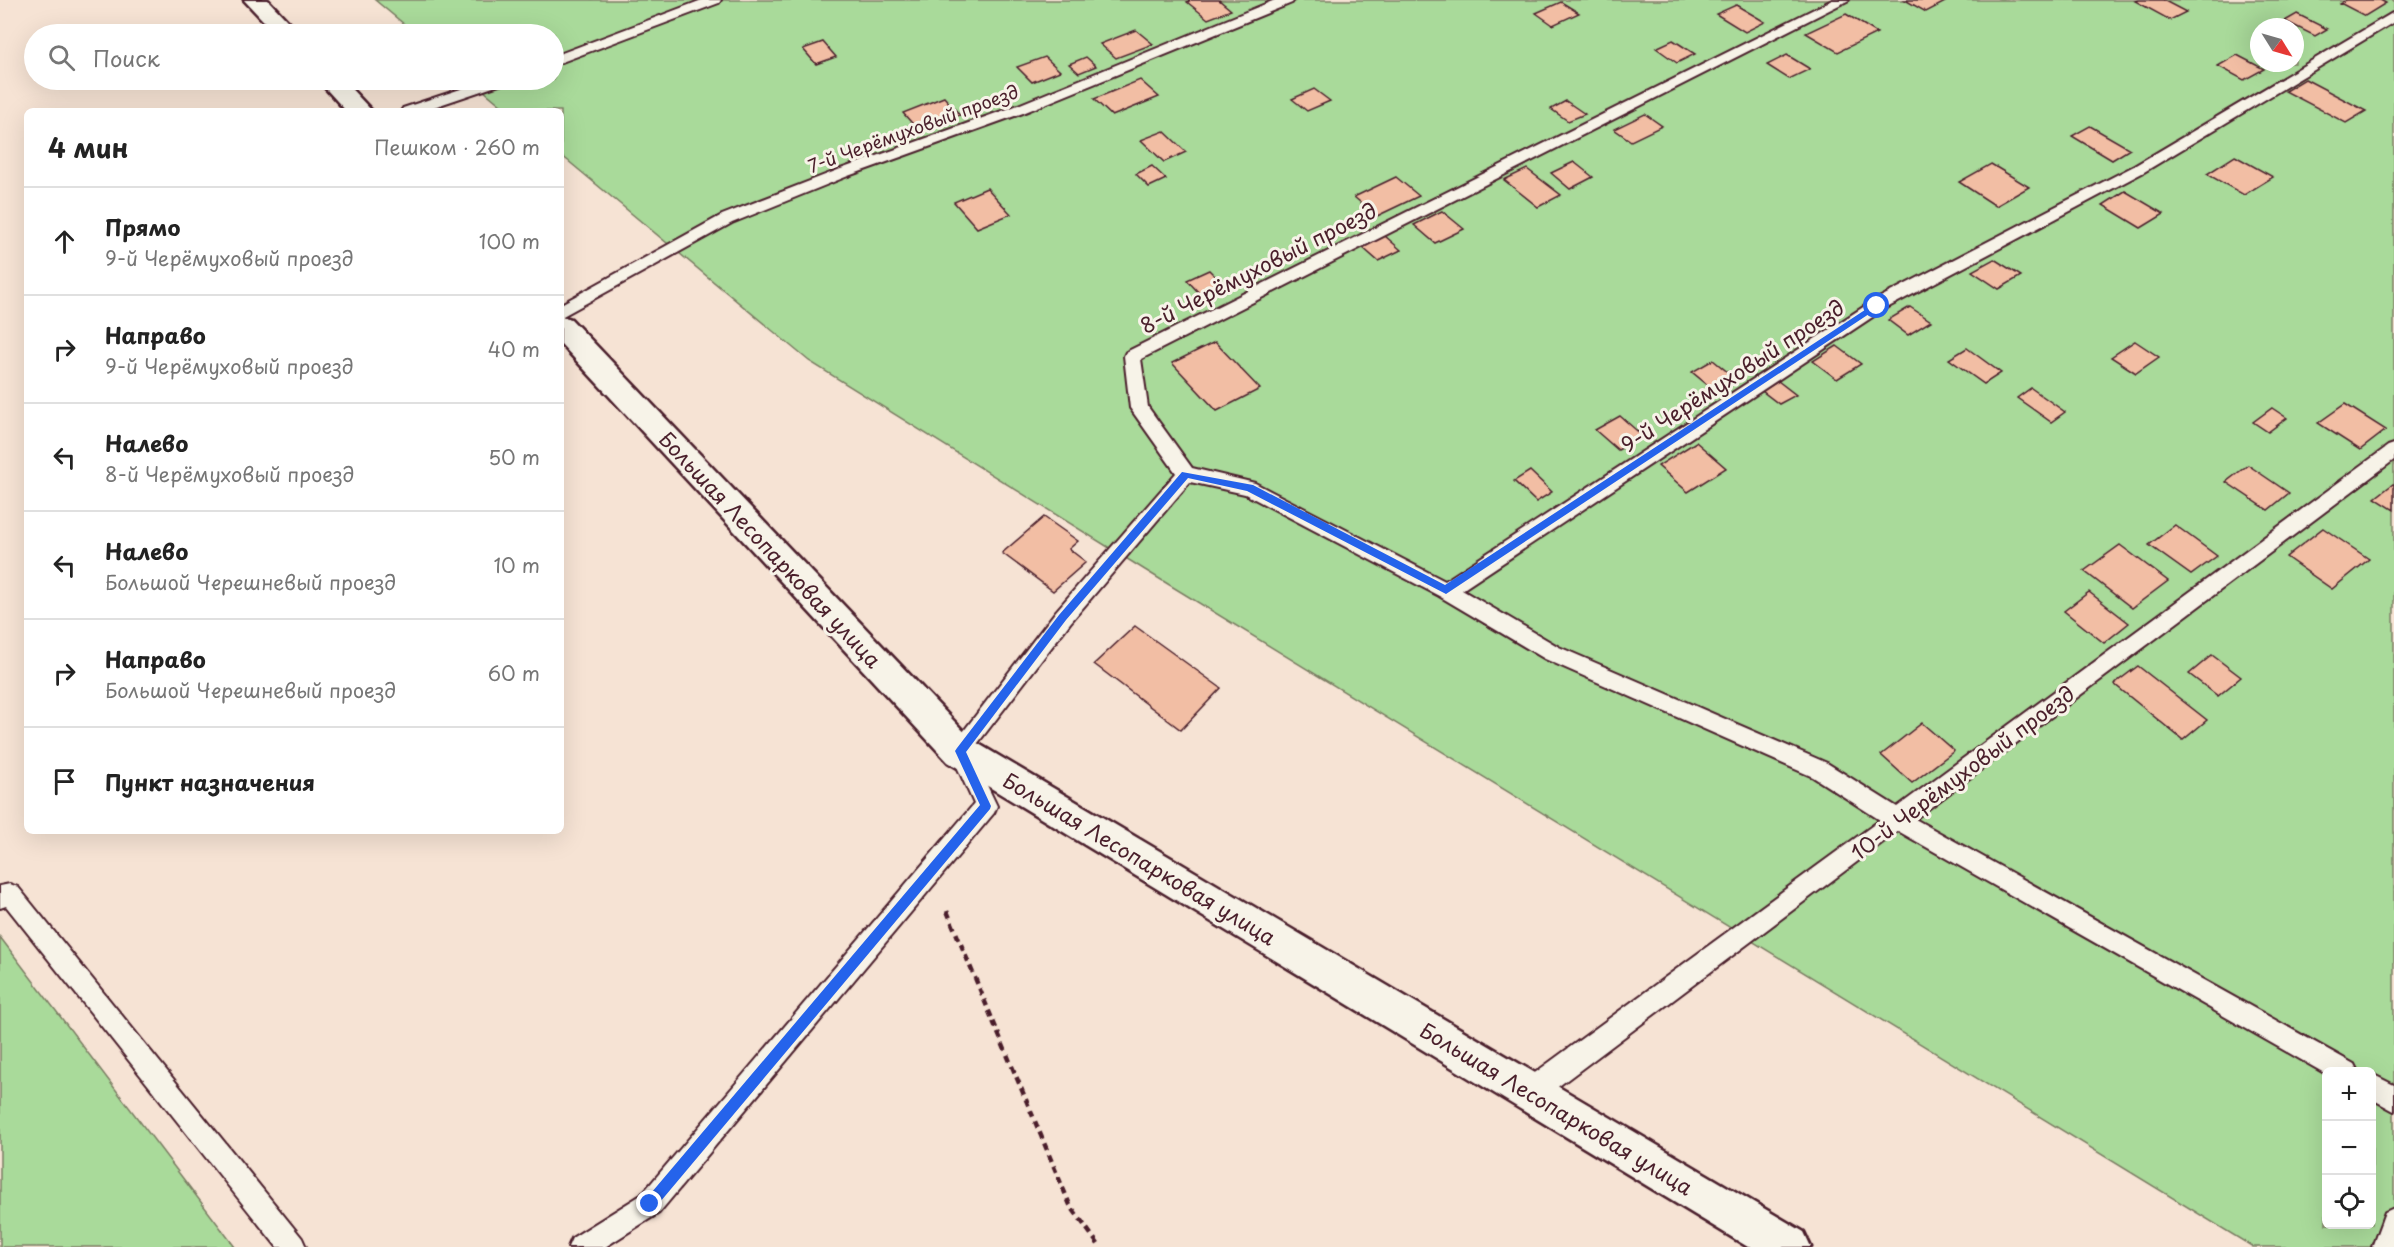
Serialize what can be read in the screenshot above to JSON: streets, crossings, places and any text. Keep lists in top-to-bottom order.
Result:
{
  "streets": {
    "main road": ["Большая Лесопарковая улица"],
    "lane": [
      "7-й Черёмуховый проезд",
      "8-й Черёмуховый проезд",
      "9-й Черёмуховый проезд",
      "10-й Черёмуховый проезд"
    ]
  },
  "crossings": [
    ["Большая Лесопарковая улица", "10-й Черёмуховый проезд"]
  ],
  "north": "bottom right",
  "page": {
    "search": "Поиск",
    "heading": ["4 мин", "Пешком · 260 m"],
    "list": [
      ["Прямо", "9-й Черёмуховый проезд", "100 m"],
      ["Направо", "9-й Черёмуховый проезд", "40 m"],
      ["Налево", "8-й Черёмуховый проезд", "50 m"],
      ["Налево", "Большой Черешневый проезд", "10 m"],
      ["Направо", "Большой Черешневый проезд", "60 m"],
      "Пункт назначения"
    ],
    "map_buttons": ["+", "−"]
  }
}
